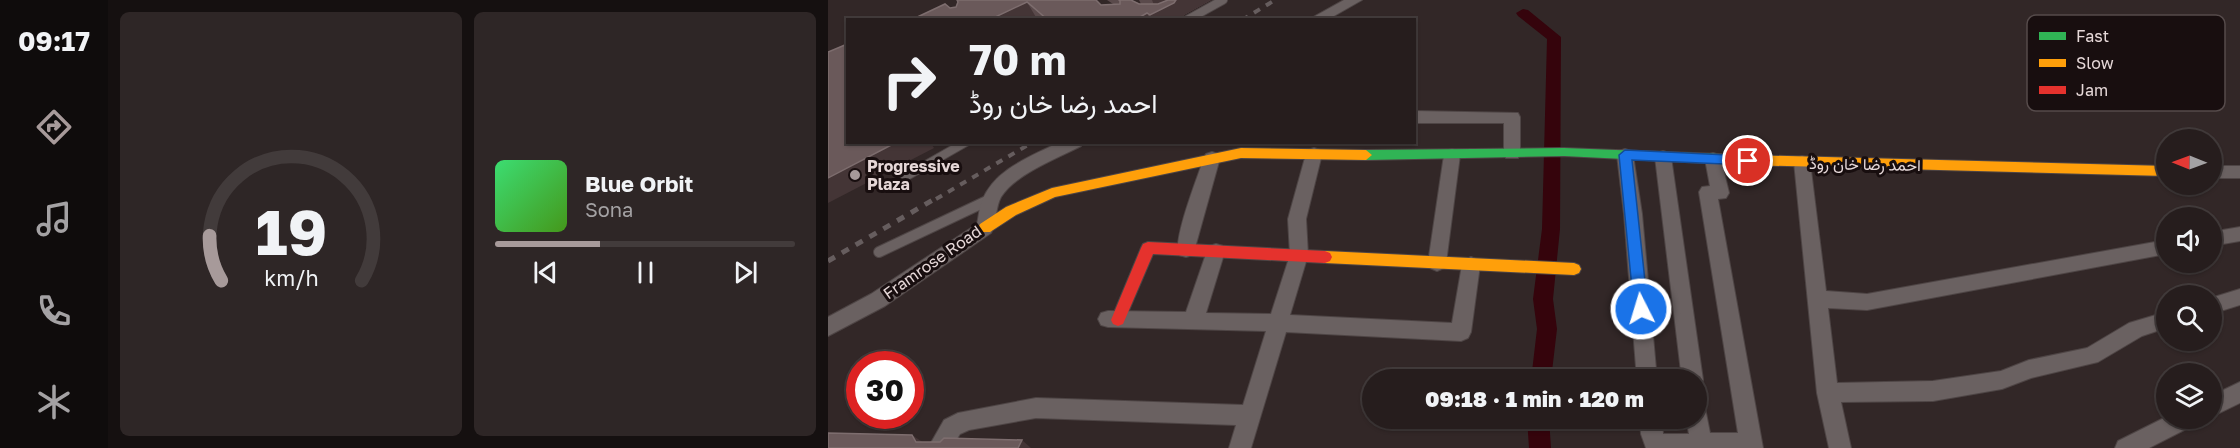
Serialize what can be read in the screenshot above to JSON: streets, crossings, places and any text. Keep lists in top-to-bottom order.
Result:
{
  "streets": {
    "street": ["احمد رضا خان روڈ", "Framrose Road"]
  },
  "crossings": [
    ["احمد رضا خان روڈ", "Framrose Road"]
  ],
  "places": ["Progressive Plaza"],
  "legend": ["Fast", "Slow", "Jam"],
  "north": "left",
  "page": {
    "tabs": "09:17",
    "turn": ["70 m", "احمد رضا خان روڈ"],
    "song": ["Blue Orbit", "Sona"],
    "limit": "30",
    "trip": "09:18 · 1 min · 120 m",
    "gauge": ["19", "km/h"]
  }
}
